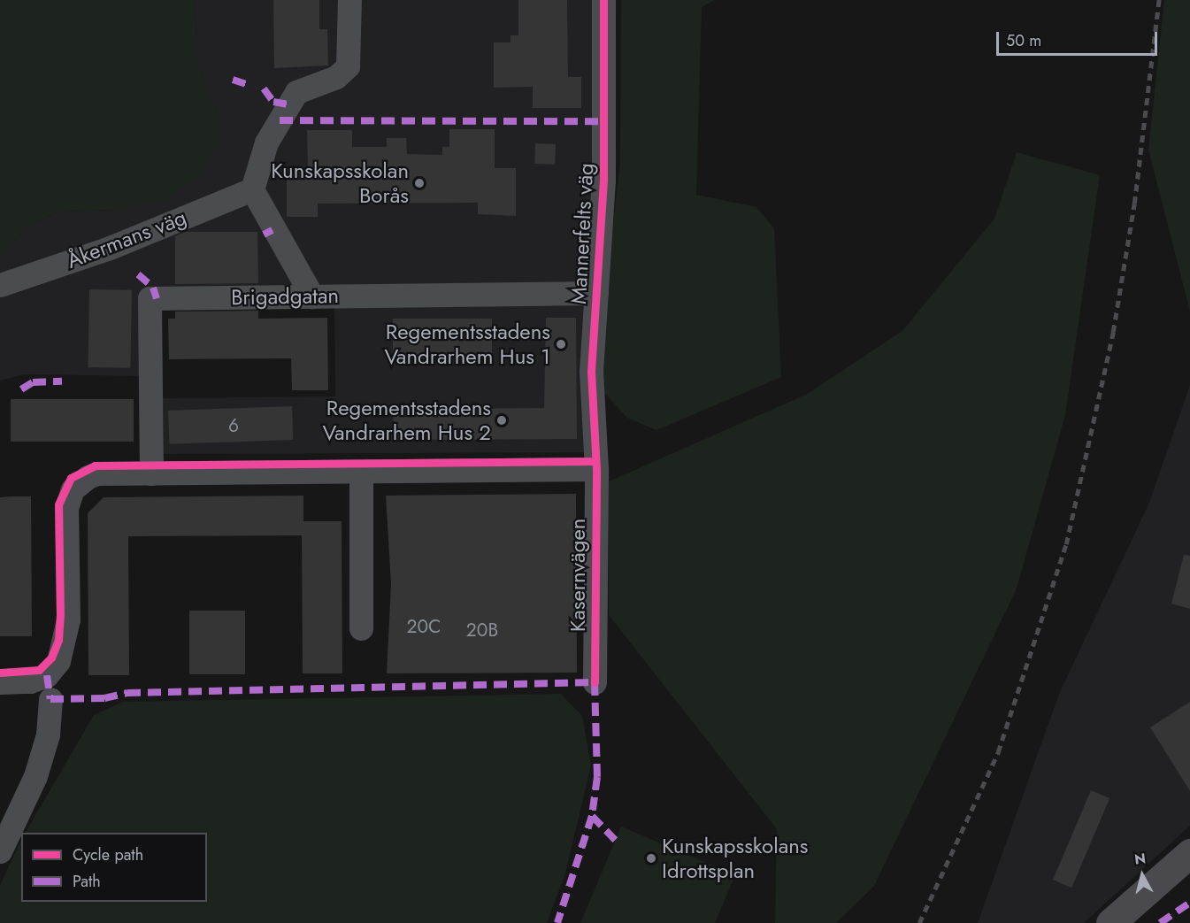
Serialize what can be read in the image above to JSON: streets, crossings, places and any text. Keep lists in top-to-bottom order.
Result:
{
  "streets": {
    "street": [
      "Mannerfelts väg",
      "Åkermans väg",
      "Brigadgatan",
      "Kasernvägen"
    ]
  },
  "crossings": [
    ["Mannerfelts väg", "Brigadgatan"],
    ["Mannerfelts väg", "Kasernvägen"]
  ],
  "places": [
    "Kunskapsskolan Borås",
    "Regementsstadens Vandrarhem Hus 1",
    "Regementsstadens Vandrarhem Hus 2",
    "Kunskapsskolans Idrottsplan"
  ],
  "house_numbers": ["6", "20C", "20B"],
  "legend": ["Cycle path", "Path"],
  "scale_bar": "50 m",
  "north": "top"
}
